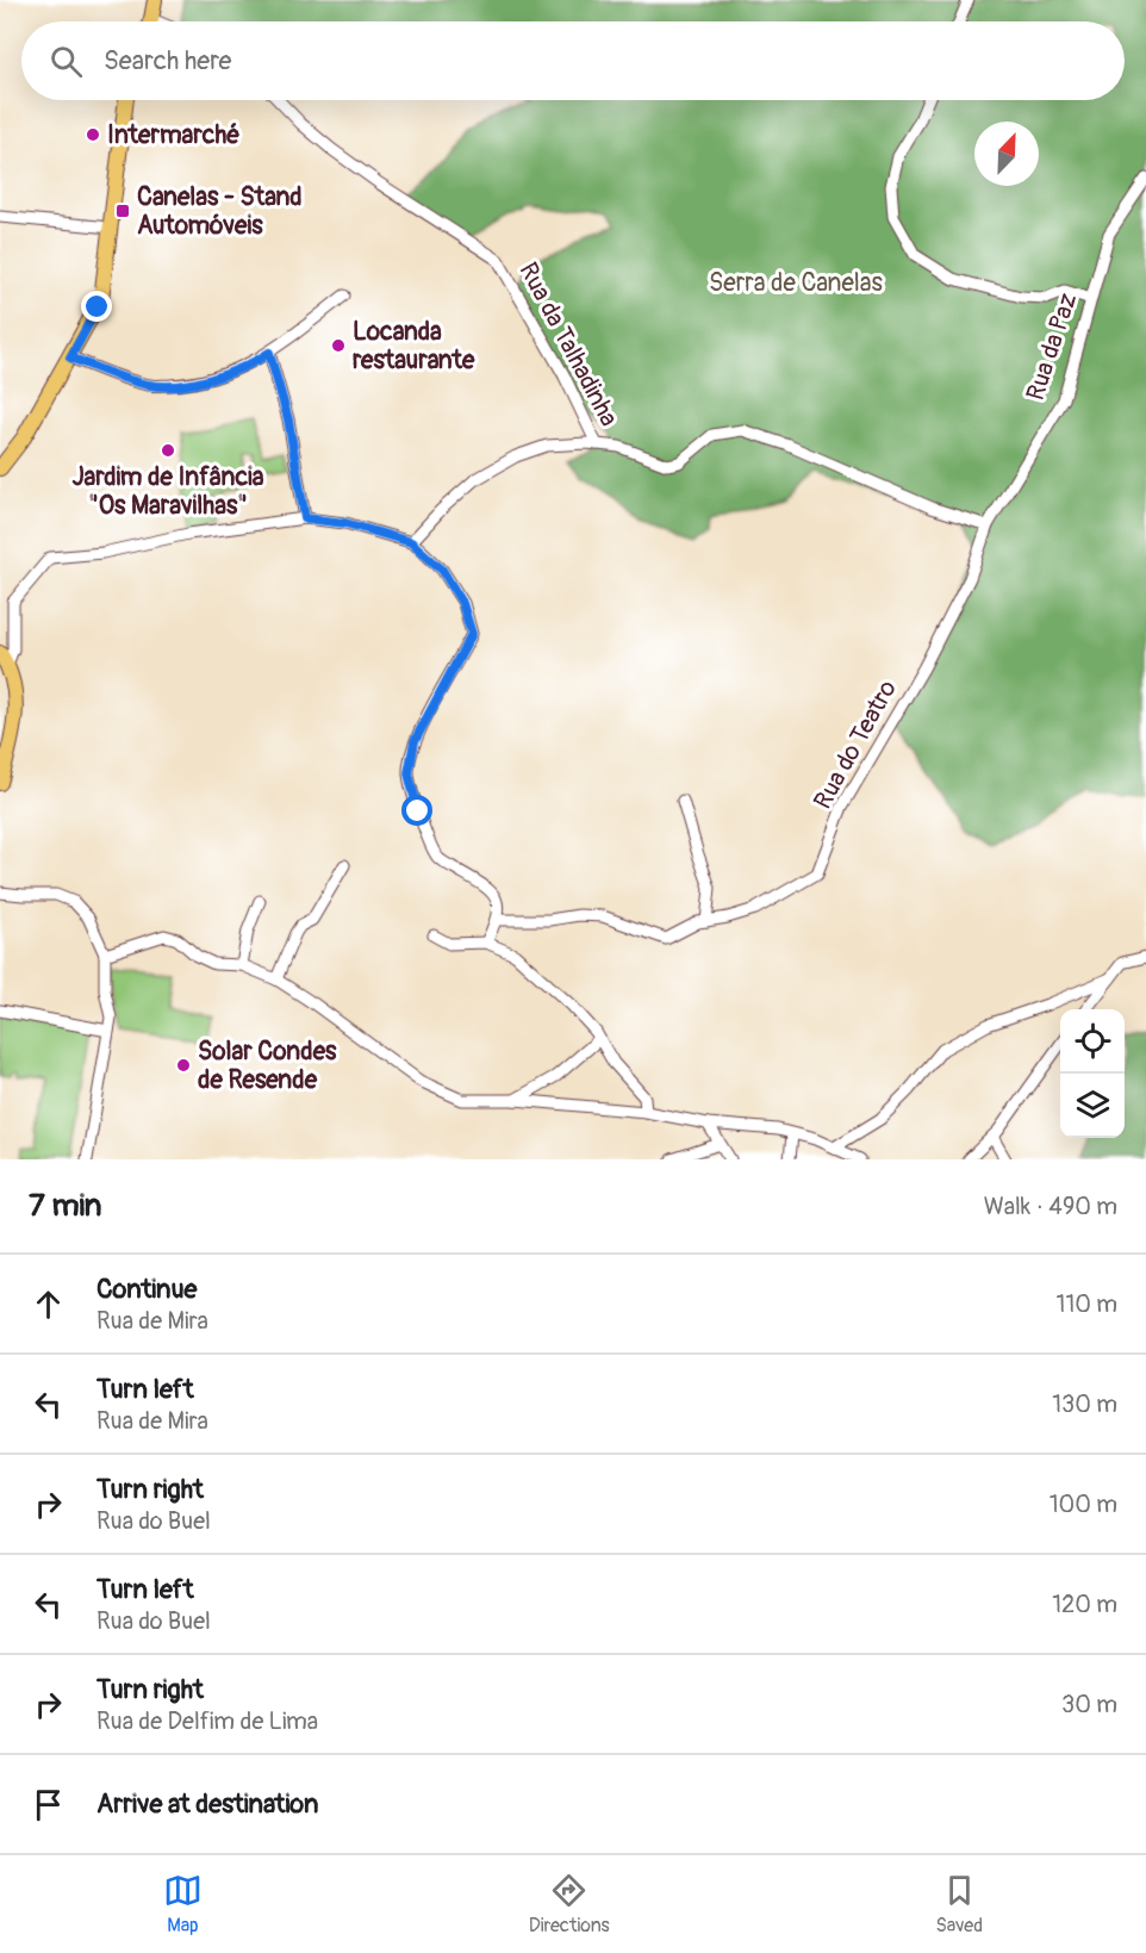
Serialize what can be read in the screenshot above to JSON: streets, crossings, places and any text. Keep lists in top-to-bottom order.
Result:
{
  "streets": {
    "street": ["Rua da Talhadinha", "Rua da Paz", "Rua do Teatro"]
  },
  "crossings": [
    ["Rua da Talhadinha", "Rua da Paz"],
    ["Rua da Talhadinha", "Rua do Teatro"],
    ["Rua da Paz", "Rua do Teatro"]
  ],
  "parks": ["Serra de Canelas"],
  "places": {
    "other": [
      "Intermarché",
      "Locanda restaurante",
      "Jardim de Infância \"Os Maravilhas\"",
      "Solar Condes de Resende"
    ],
    "transit": ["Canelas - Stand Automóveis"]
  },
  "north": "top right",
  "page": {
    "search": "Search here",
    "heading": ["7 min", "Walk · 490 m"],
    "list": [
      ["Continue", "Rua de Mira", "110 m"],
      ["Turn left", "Rua de Mira", "130 m"],
      ["Turn right", "Rua do Buel", "100 m"],
      ["Turn left", "Rua do Buel", "120 m"],
      ["Turn right", "Rua de Delfim de Lima", "30 m"],
      "Arrive at destination"
    ],
    "nav": ["Map", "Directions", "Saved"]
  }
}
